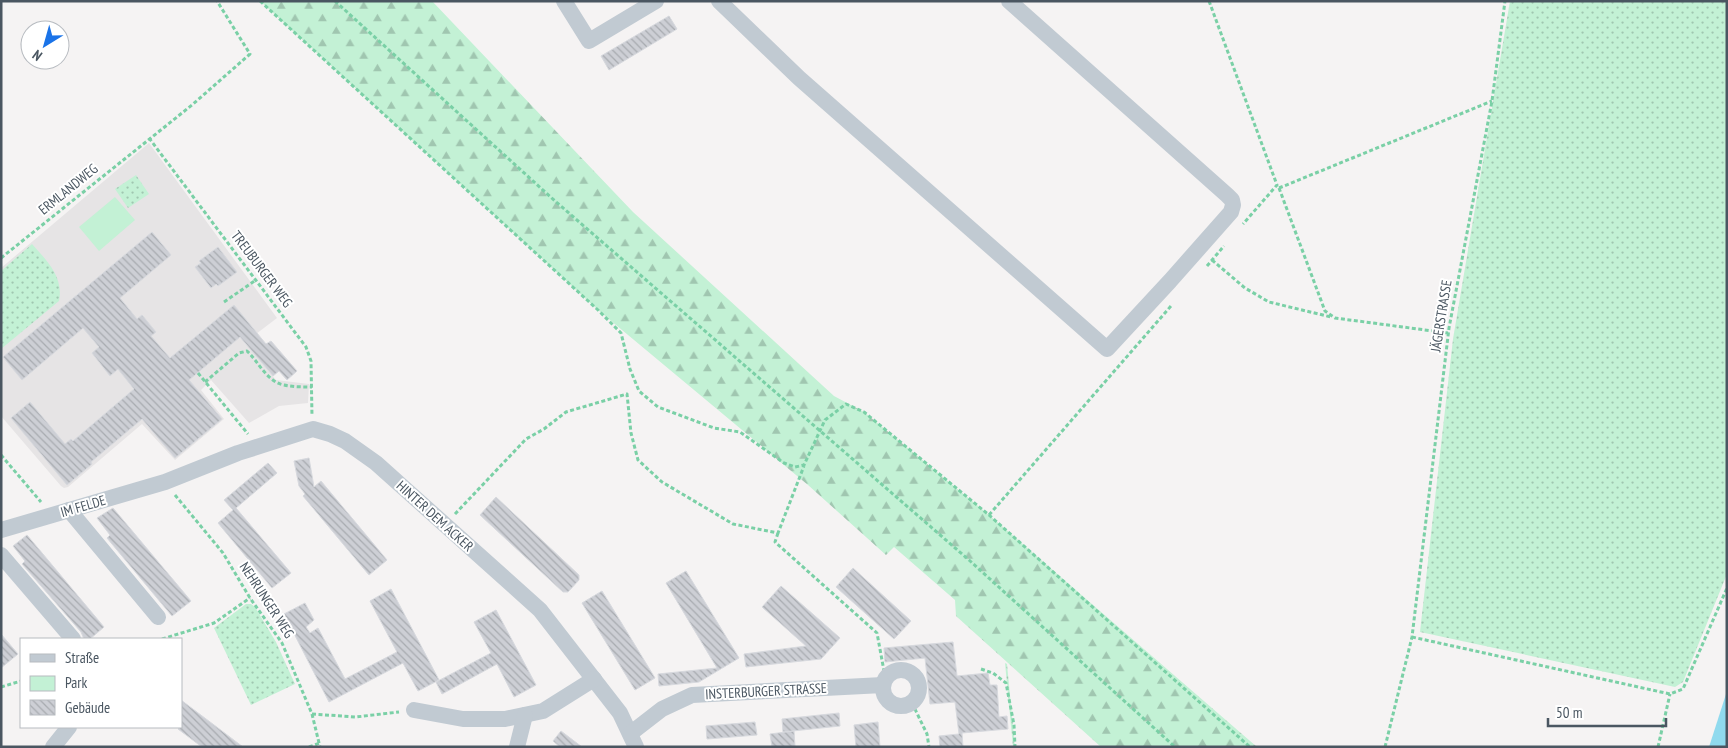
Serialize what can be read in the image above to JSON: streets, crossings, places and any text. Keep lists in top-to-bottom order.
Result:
{
  "streets": {
    "street": ["IM FELDE", "HINTER DEM ACKER", "INSTERBURGER STRASSE"],
    "path": [
      "ERMLANDWEG",
      "TREUBURGER WEG",
      "JÄGERSTRASSE",
      "NEHRUNGER WEG"
    ]
  },
  "crossings": [
    ["ERMLANDWEG", "TREUBURGER WEG"],
    ["TREUBURGER WEG", "HINTER DEM ACKER"],
    ["IM FELDE", "NEHRUNGER WEG"],
    ["HINTER DEM ACKER", "INSTERBURGER STRASSE"]
  ],
  "legend": ["Straße", "Park", "Gebäude"],
  "scale_bar": "50 m",
  "north": "bottom left"
}
